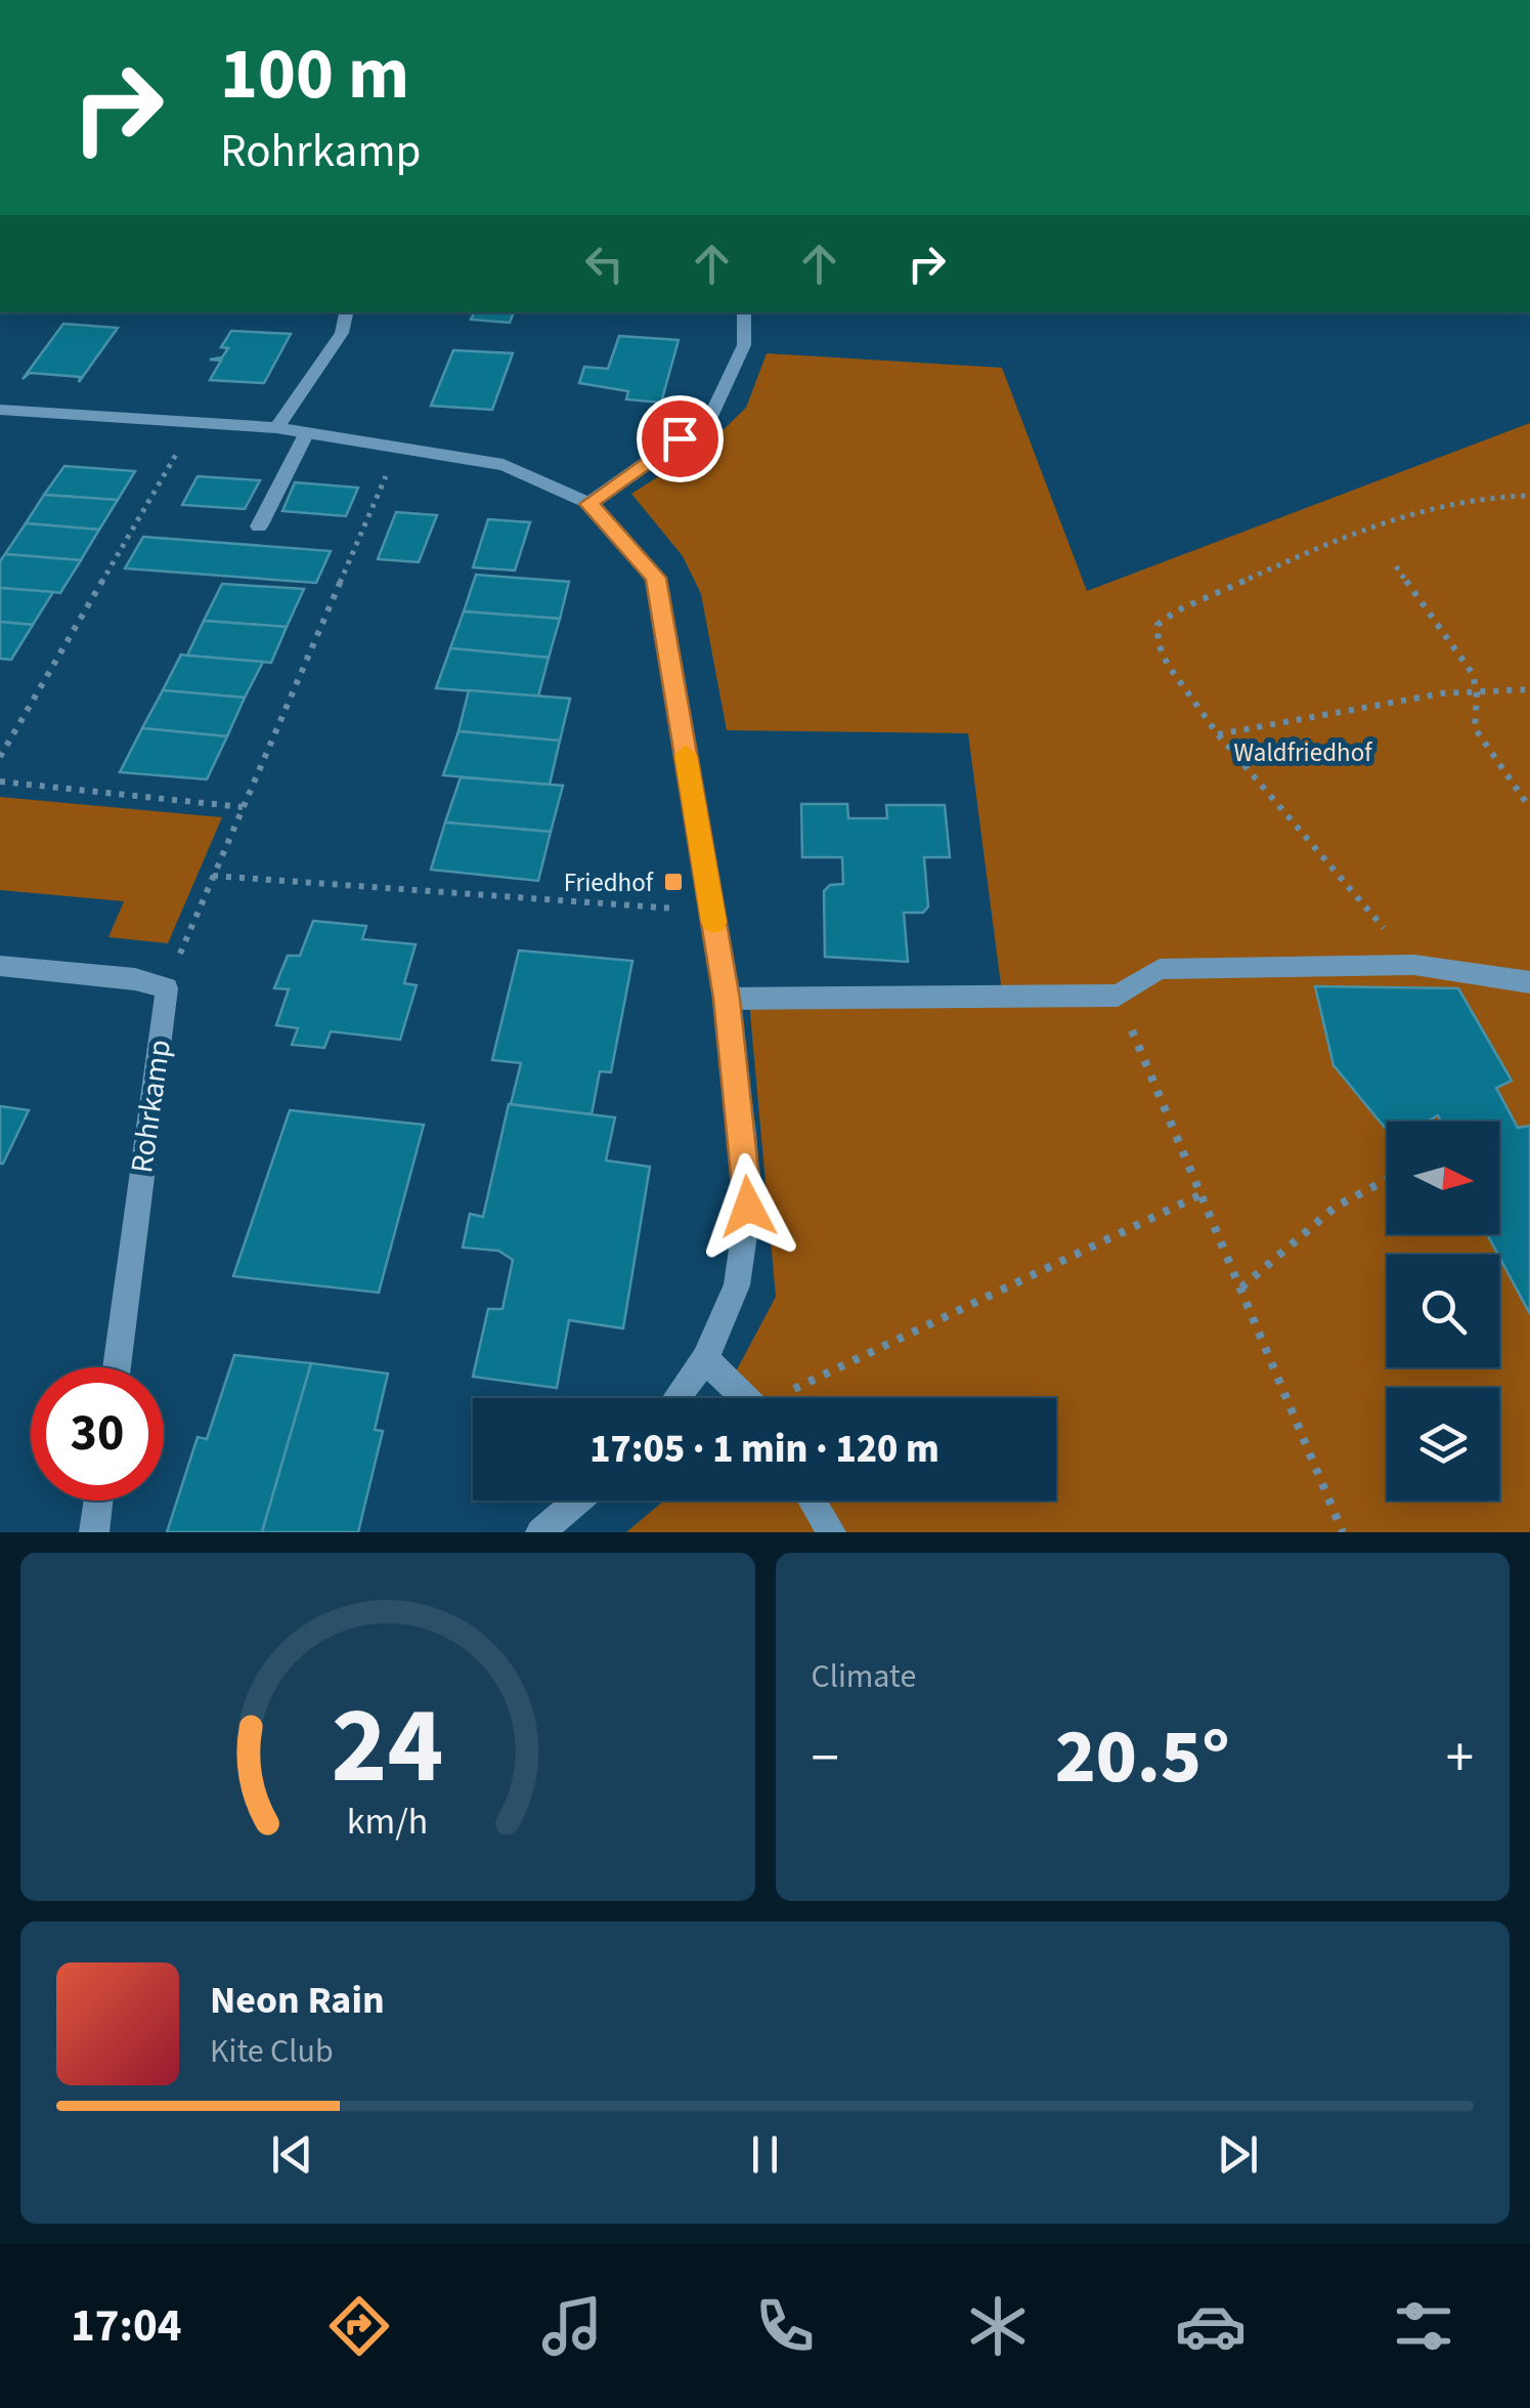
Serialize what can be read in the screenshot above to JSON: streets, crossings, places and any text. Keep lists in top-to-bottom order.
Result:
{
  "streets": {
    "street": ["Rohrkamp"]
  },
  "parks": ["Waldfriedhof"],
  "places": {
    "transit": ["Friedhof"]
  },
  "north": "right",
  "page": {
    "turn": ["100 m", "Rohrkamp"],
    "limit": "30",
    "trip": "17:05 · 1 min · 120 m",
    "tile": "Climate",
    "heat": ["−", "20.5°", "+"],
    "song": ["Neon Rain", "Kite Club"],
    "tabs": "17:04",
    "gauge": ["24", "km/h"]
  }
}
